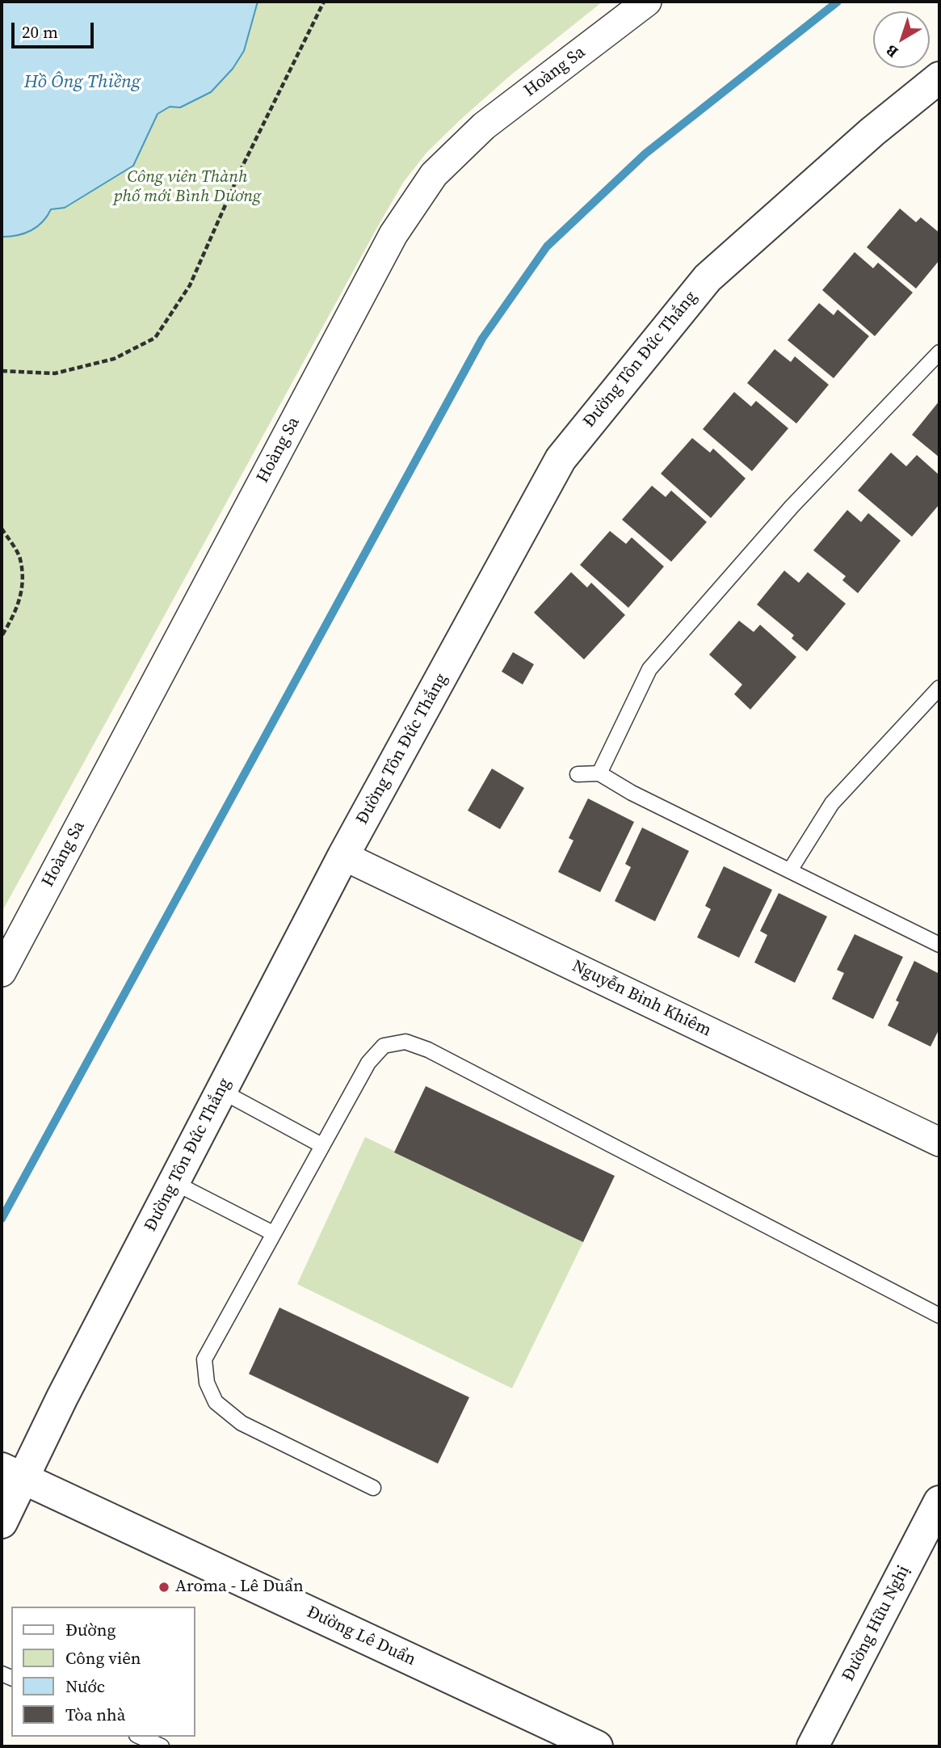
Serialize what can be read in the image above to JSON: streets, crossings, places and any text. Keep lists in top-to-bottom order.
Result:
{
  "streets": {
    "street": [
      "Hoàng Sa",
      "Đường Tôn Đức Thắng",
      "Nguyễn Bỉnh Khiêm",
      "Đường Hữu Nghị",
      "Đường Lê Duẩn"
    ]
  },
  "crossings": [
    ["Đường Tôn Đức Thắng", "Nguyễn Bỉnh Khiêm"],
    ["Đường Tôn Đức Thắng", "Đường Lê Duẩn"]
  ],
  "water": ["Hồ Ông Thiềng"],
  "parks": ["Công viên Thành phố mới Bình Dương"],
  "places": ["Aroma - Lê Duẩn"],
  "legend": [
    "Đường",
    "Công viên",
    "Nước",
    "Tòa nhà"
  ],
  "scale_bar": "20 m",
  "north": "bottom left"
}
